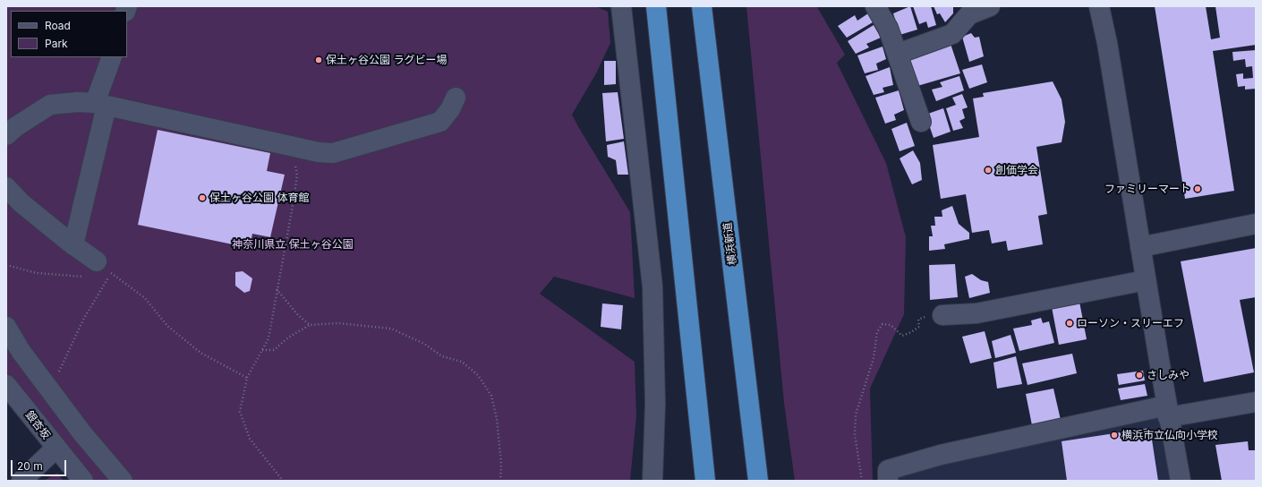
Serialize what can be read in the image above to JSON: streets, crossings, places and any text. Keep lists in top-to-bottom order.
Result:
{
  "streets": {
    "highway": ["横浜新道"],
    "street": ["銀杏坂"]
  },
  "parks": ["神奈川県立 保土ヶ谷公園"],
  "places": [
    "保土ヶ谷公園 ラグビー場",
    "創価学会",
    "ファミリーマート",
    "保土ヶ谷公園 体育館",
    "ローソン・スリーエフ",
    "さしみや",
    "横浜市立仏向小学校"
  ],
  "legend": ["Road", "Park"],
  "scale_bar": "20 m"
}
